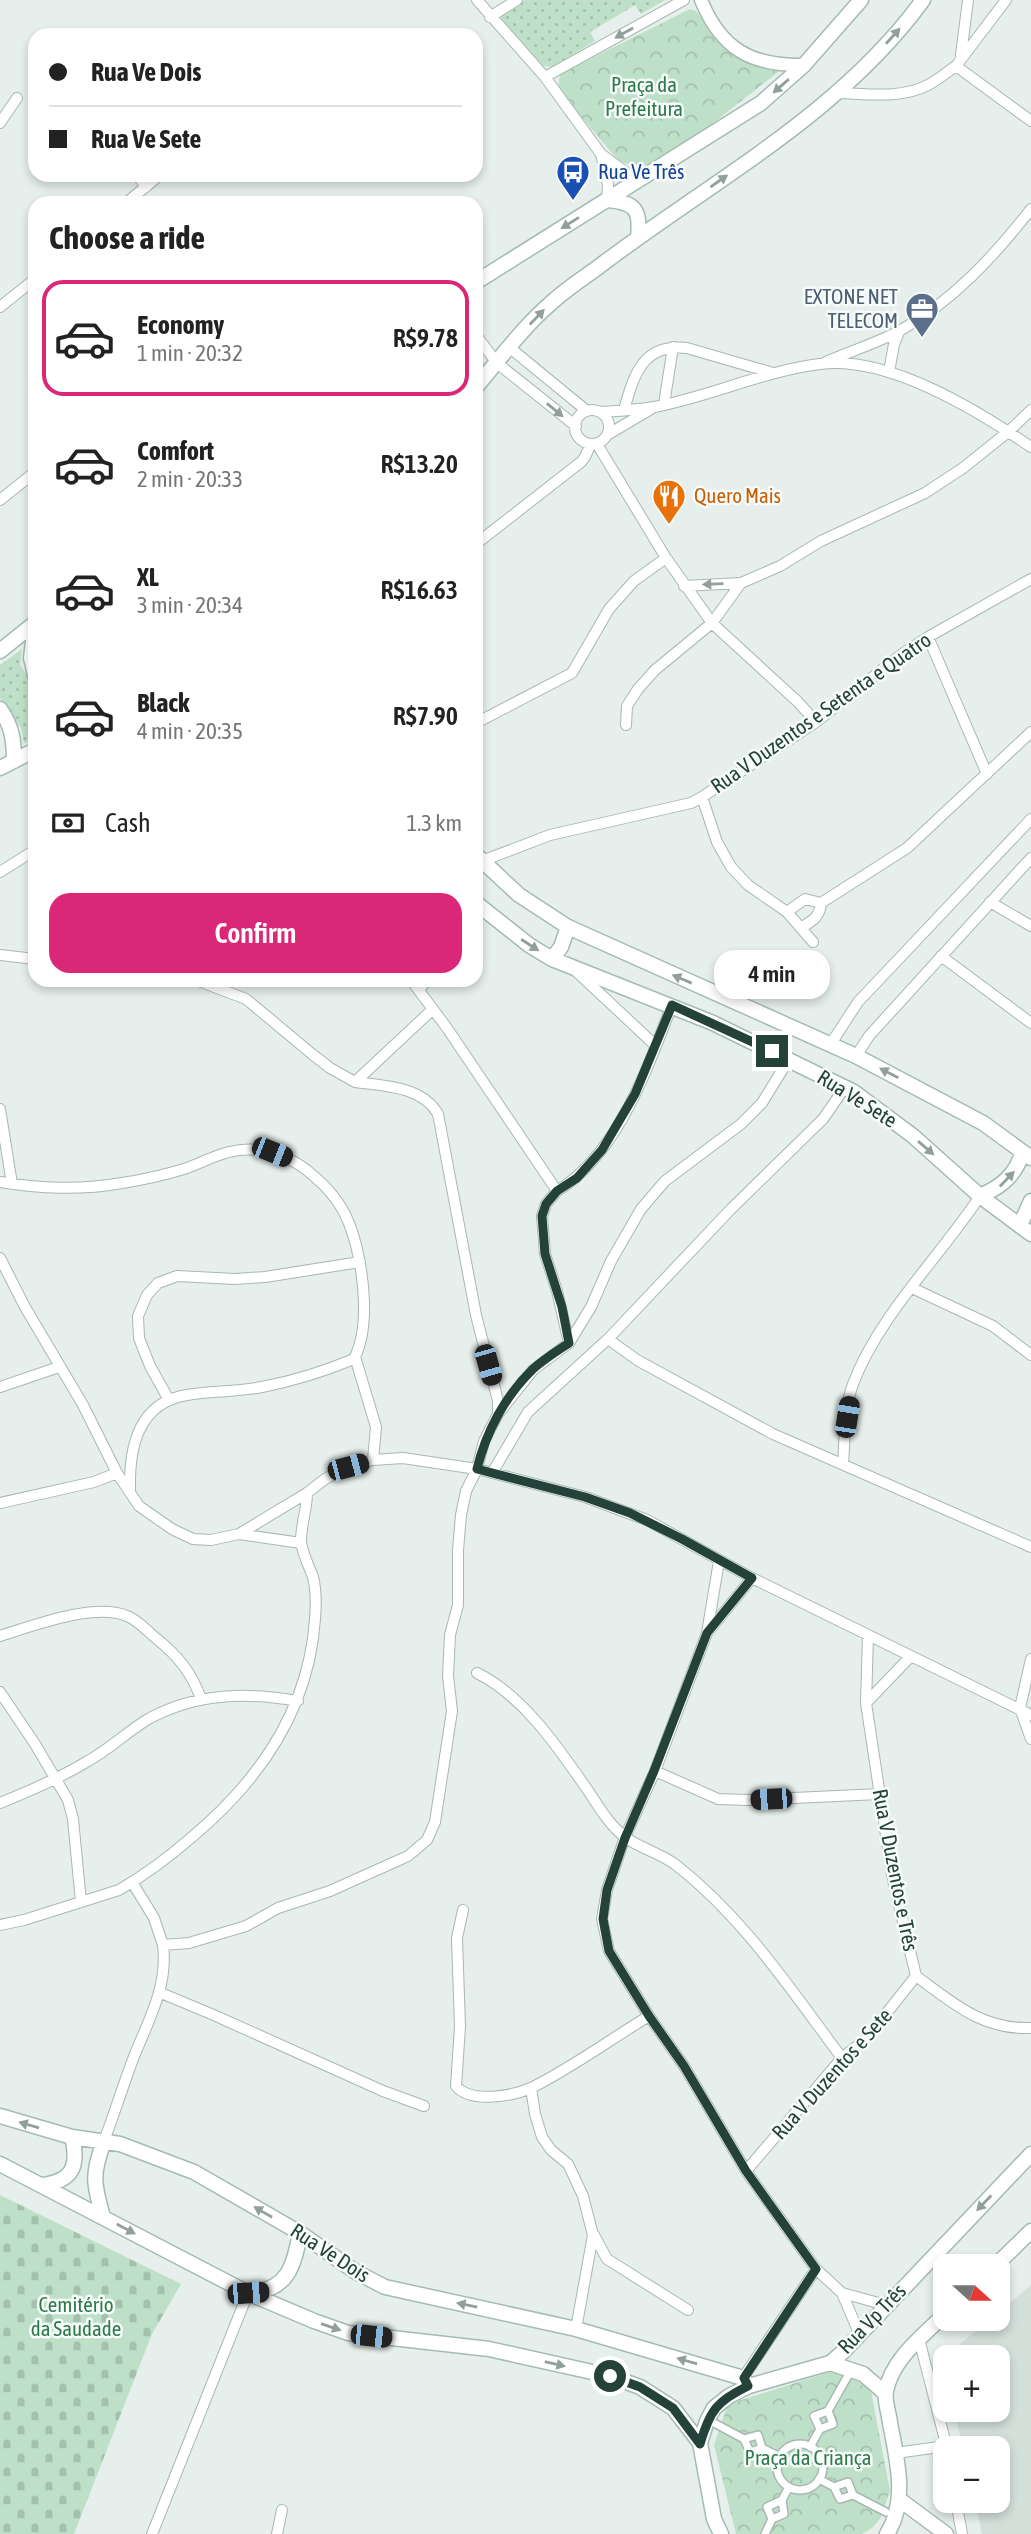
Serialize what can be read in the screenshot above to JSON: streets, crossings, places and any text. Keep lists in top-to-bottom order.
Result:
{
  "streets": {
    "main road": ["Rua Ve Sete", "Rua Ve Dois", "Rua Vp Três"],
    "street": ["Rua V Duzentos e Setenta e Quatro", "Rua V Duzentos e Três", "Rua V Duzentos e Sete"]
  },
  "crossings": [
    ["Rua V Duzentos e Três", "Rua V Duzentos e Sete"],
    ["Rua Ve Dois", "Rua Vp Três"]
  ],
  "one_way": ["Rua Vp Três"],
  "parks": ["Praça da Prefeitura", "Cemitério da Saudade", "Praça da Criança"],
  "places": {
    "bus stop": ["Rua Ve Três"],
    "office": ["EXTONE NET TELECOM"],
    "restaurant": ["Quero Mais"]
  },
  "north": "right",
  "page": {
    "banner": ["Rua Ve Dois", "Rua Ve Sete"],
    "heading": "Choose a ride",
    "list": [
      {
        "name": "Economy",
        "note": "1 min · 20:32",
        "value": "R$9.78"
      },
      {
        "name": "Comfort",
        "note": "2 min · 20:33",
        "value": "R$13.20"
      },
      {
        "name": "XL",
        "note": "3 min · 20:34",
        "value": "R$16.63"
      },
      {
        "name": "Black",
        "note": "4 min · 20:35",
        "value": "R$7.90"
      }
    ],
    "pay": ["Cash", "1.3 km"],
    "buttons": "Confirm",
    "bubble": "4 min",
    "map_buttons": ["+", "−"]
  }
}
